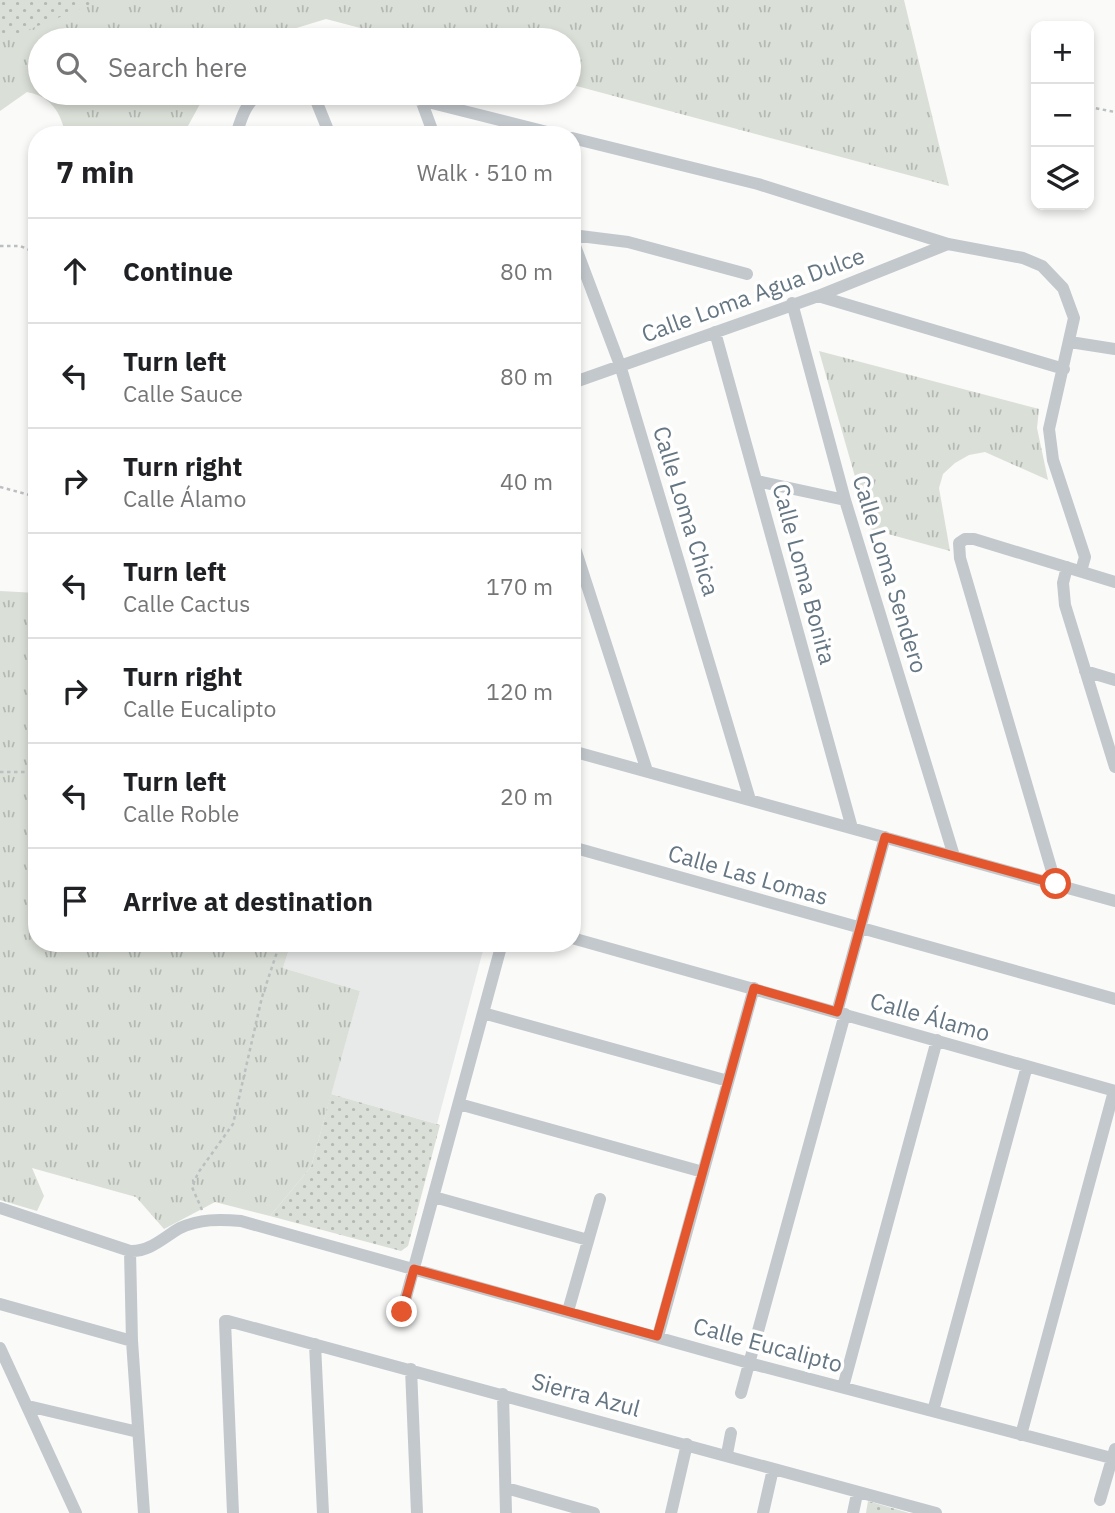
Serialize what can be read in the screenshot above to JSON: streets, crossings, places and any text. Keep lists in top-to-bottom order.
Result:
{
  "streets": {
    "street": [
      "Calle Loma Agua Dulce",
      "Calle Loma Chica",
      "Calle Loma Bonita",
      "Calle Loma Sendero",
      "Calle Las Lomas",
      "Calle Álamo",
      "Calle Eucalipto",
      "Sierra Azul"
    ]
  },
  "crossings": [
    ["Calle Loma Agua Dulce", "Calle Loma Chica"],
    ["Calle Loma Agua Dulce", "Calle Loma Bonita"],
    ["Calle Loma Agua Dulce", "Calle Loma Sendero"]
  ],
  "page": {
    "map_buttons": ["+", "−"],
    "search": "Search here",
    "heading": ["7 min", "Walk · 510 m"],
    "list": [
      ["Continue", "80 m"],
      ["Turn left", "Calle Sauce", "80 m"],
      ["Turn right", "Calle Álamo", "40 m"],
      ["Turn left", "Calle Cactus", "170 m"],
      ["Turn right", "Calle Eucalipto", "120 m"],
      ["Turn left", "Calle Roble", "20 m"],
      "Arrive at destination"
    ]
  }
}
